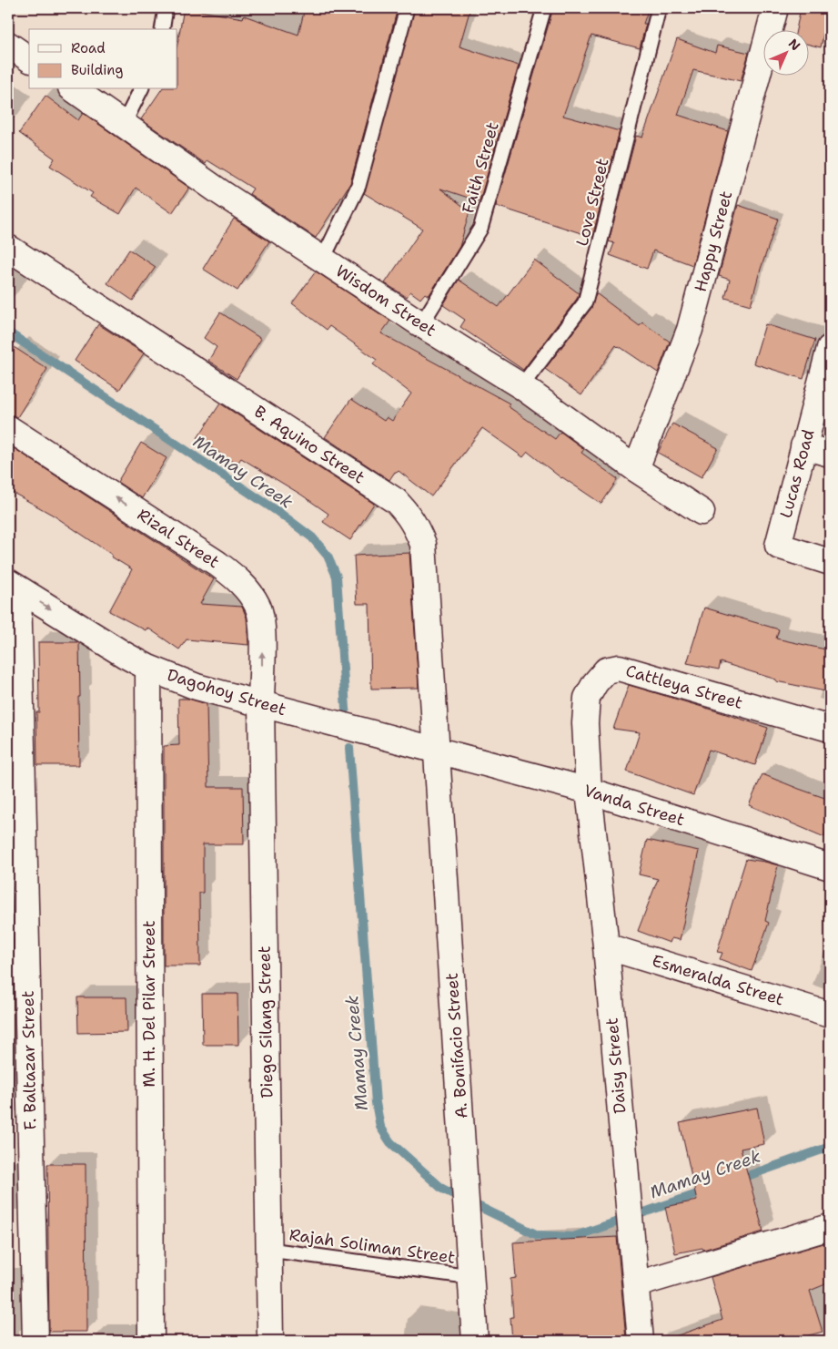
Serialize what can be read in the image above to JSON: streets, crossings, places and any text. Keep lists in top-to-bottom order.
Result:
{
  "streets": {
    "street": [
      "Happy Street",
      "Wisdom Street",
      "B. Aquino Street",
      "Lucas Road",
      "Rizal Street",
      "Cattleya Street",
      "Dagohoy Street",
      "Vanda Street",
      "Esmeralda Street",
      "M. H. Del Pilar Street",
      "Diego Silang Street",
      "A. Bonifacio Street",
      "F. Baltazar Street",
      "Daisy Street"
    ],
    "lane": ["Faith Street", "Love Street", "Rajah Soliman Street"]
  },
  "crossings": [
    ["Faith Street", "Wisdom Street"],
    ["Love Street", "Wisdom Street"],
    ["Happy Street", "Wisdom Street"],
    ["B. Aquino Street", "Dagohoy Street"],
    ["B. Aquino Street", "Vanda Street"],
    ["B. Aquino Street", "A. Bonifacio Street"],
    ["Rizal Street", "Dagohoy Street"],
    ["Rizal Street", "Diego Silang Street"],
    ["Cattleya Street", "Vanda Street"],
    ["Cattleya Street", "Daisy Street"],
    ["Dagohoy Street", "Vanda Street"],
    ["Dagohoy Street", "M. H. Del Pilar Street"],
    ["Dagohoy Street", "Diego Silang Street"],
    ["Dagohoy Street", "A. Bonifacio Street"],
    ["Dagohoy Street", "F. Baltazar Street"],
    ["Vanda Street", "A. Bonifacio Street"],
    ["Vanda Street", "Daisy Street"],
    ["Esmeralda Street", "Daisy Street"],
    ["Diego Silang Street", "Rajah Soliman Street"],
    ["A. Bonifacio Street", "Rajah Soliman Street"]
  ],
  "one_way": ["Rizal Street"],
  "water": ["Mamay Creek"],
  "legend": ["Road", "Building"],
  "north": "top right"
}
